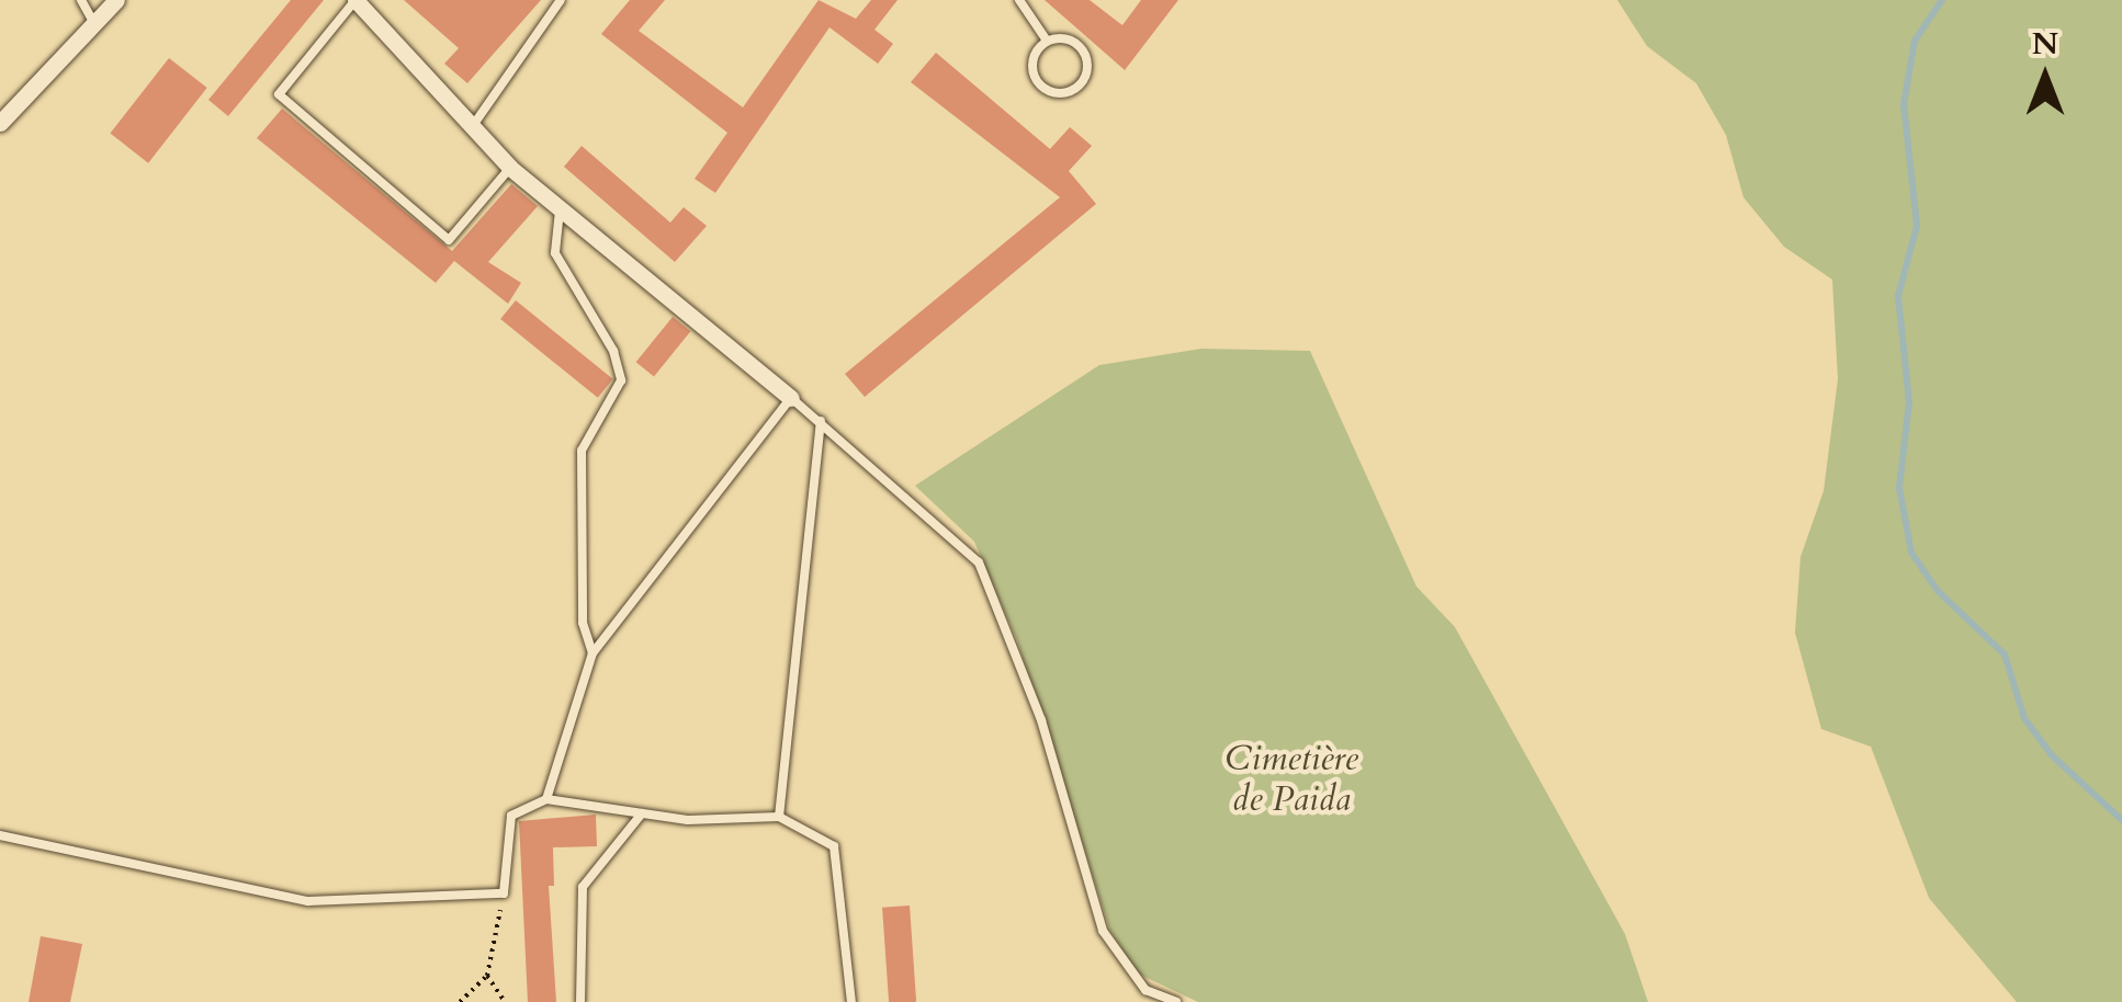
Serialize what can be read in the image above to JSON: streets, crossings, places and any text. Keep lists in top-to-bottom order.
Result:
{
  "parks": ["Cimetière de Paida"],
  "north": "top"
}
